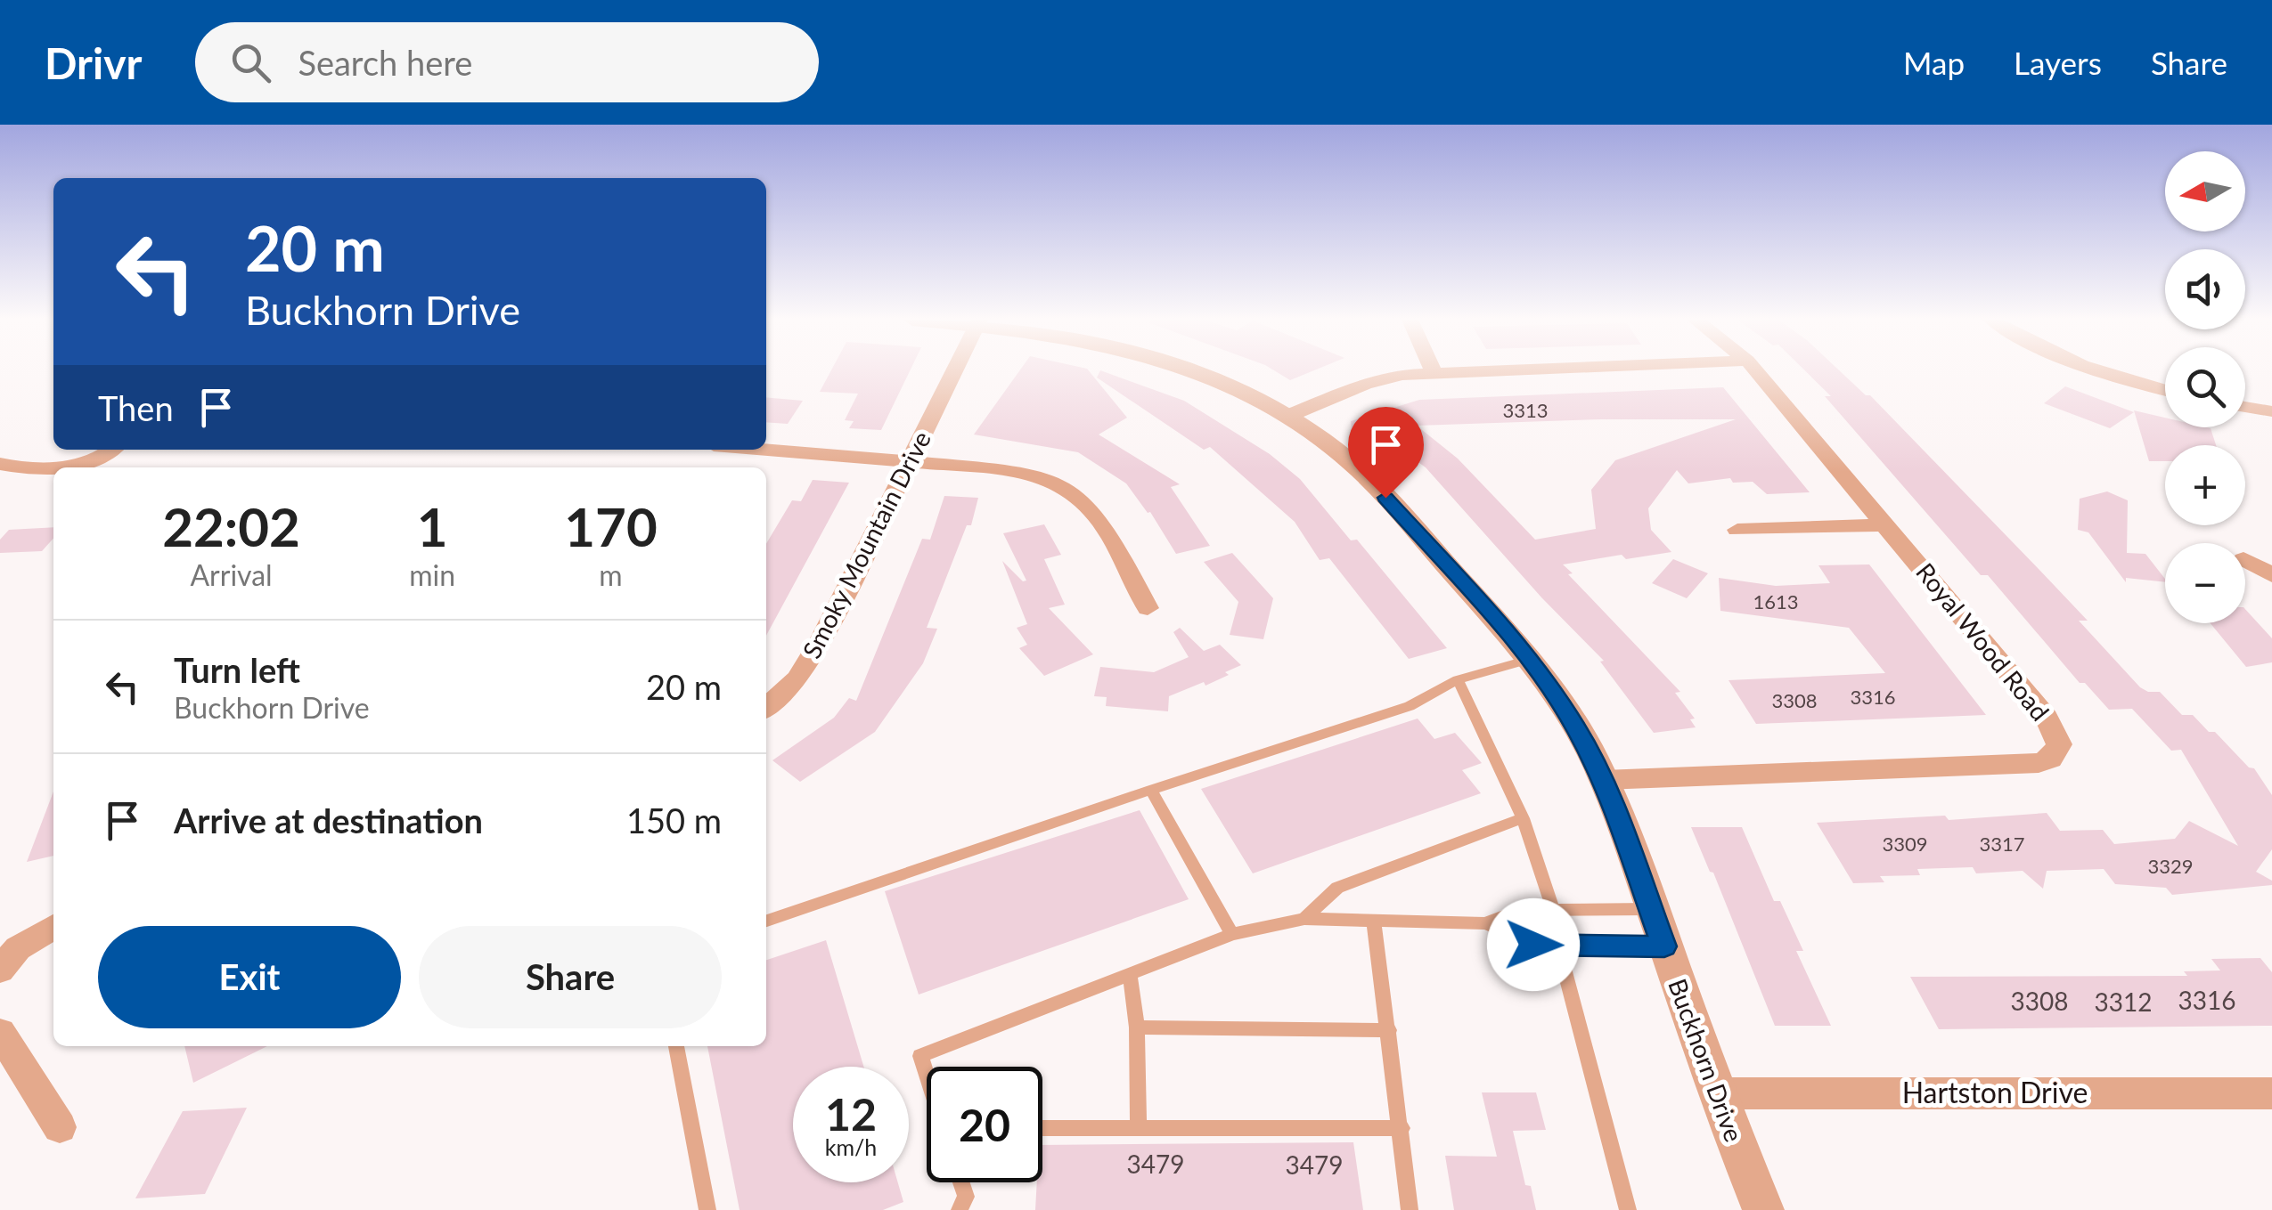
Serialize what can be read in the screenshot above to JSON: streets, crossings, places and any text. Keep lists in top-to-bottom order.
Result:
{
  "streets": {
    "street": [
      "Smoky Mountain Drive",
      "Royal Wood Road",
      "Buckhorn Drive",
      "Hartston Drive"
    ]
  },
  "crossings": [
    ["Royal Wood Road", "Buckhorn Drive"],
    ["Buckhorn Drive", "Hartston Drive"]
  ],
  "house_numbers": [
    "3313",
    "1613",
    "3316",
    "3308",
    "3309",
    "3317",
    "3329",
    "3316",
    "3308",
    "3312",
    "3479",
    "3479"
  ],
  "north": "left",
  "page": {
    "header": "Drivr",
    "search": "Search here",
    "nav": ["Map", "Layers", "Share"],
    "map_buttons": ["+", "−"],
    "turn": ["20 m", "Buckhorn Drive"],
    "then": "Then",
    "eta": [
      "22:02",
      "Arrival",
      "1",
      "min",
      "170",
      "m"
    ],
    "list": [
      {
        "name": "Turn left",
        "note": "Buckhorn Drive",
        "value": "20 m"
      },
      {
        "name": "Arrive at destination",
        "value": "150 m"
      }
    ],
    "buttons": ["Exit", "Share"],
    "speed": "12 km/h",
    "limit": "20"
  }
}
